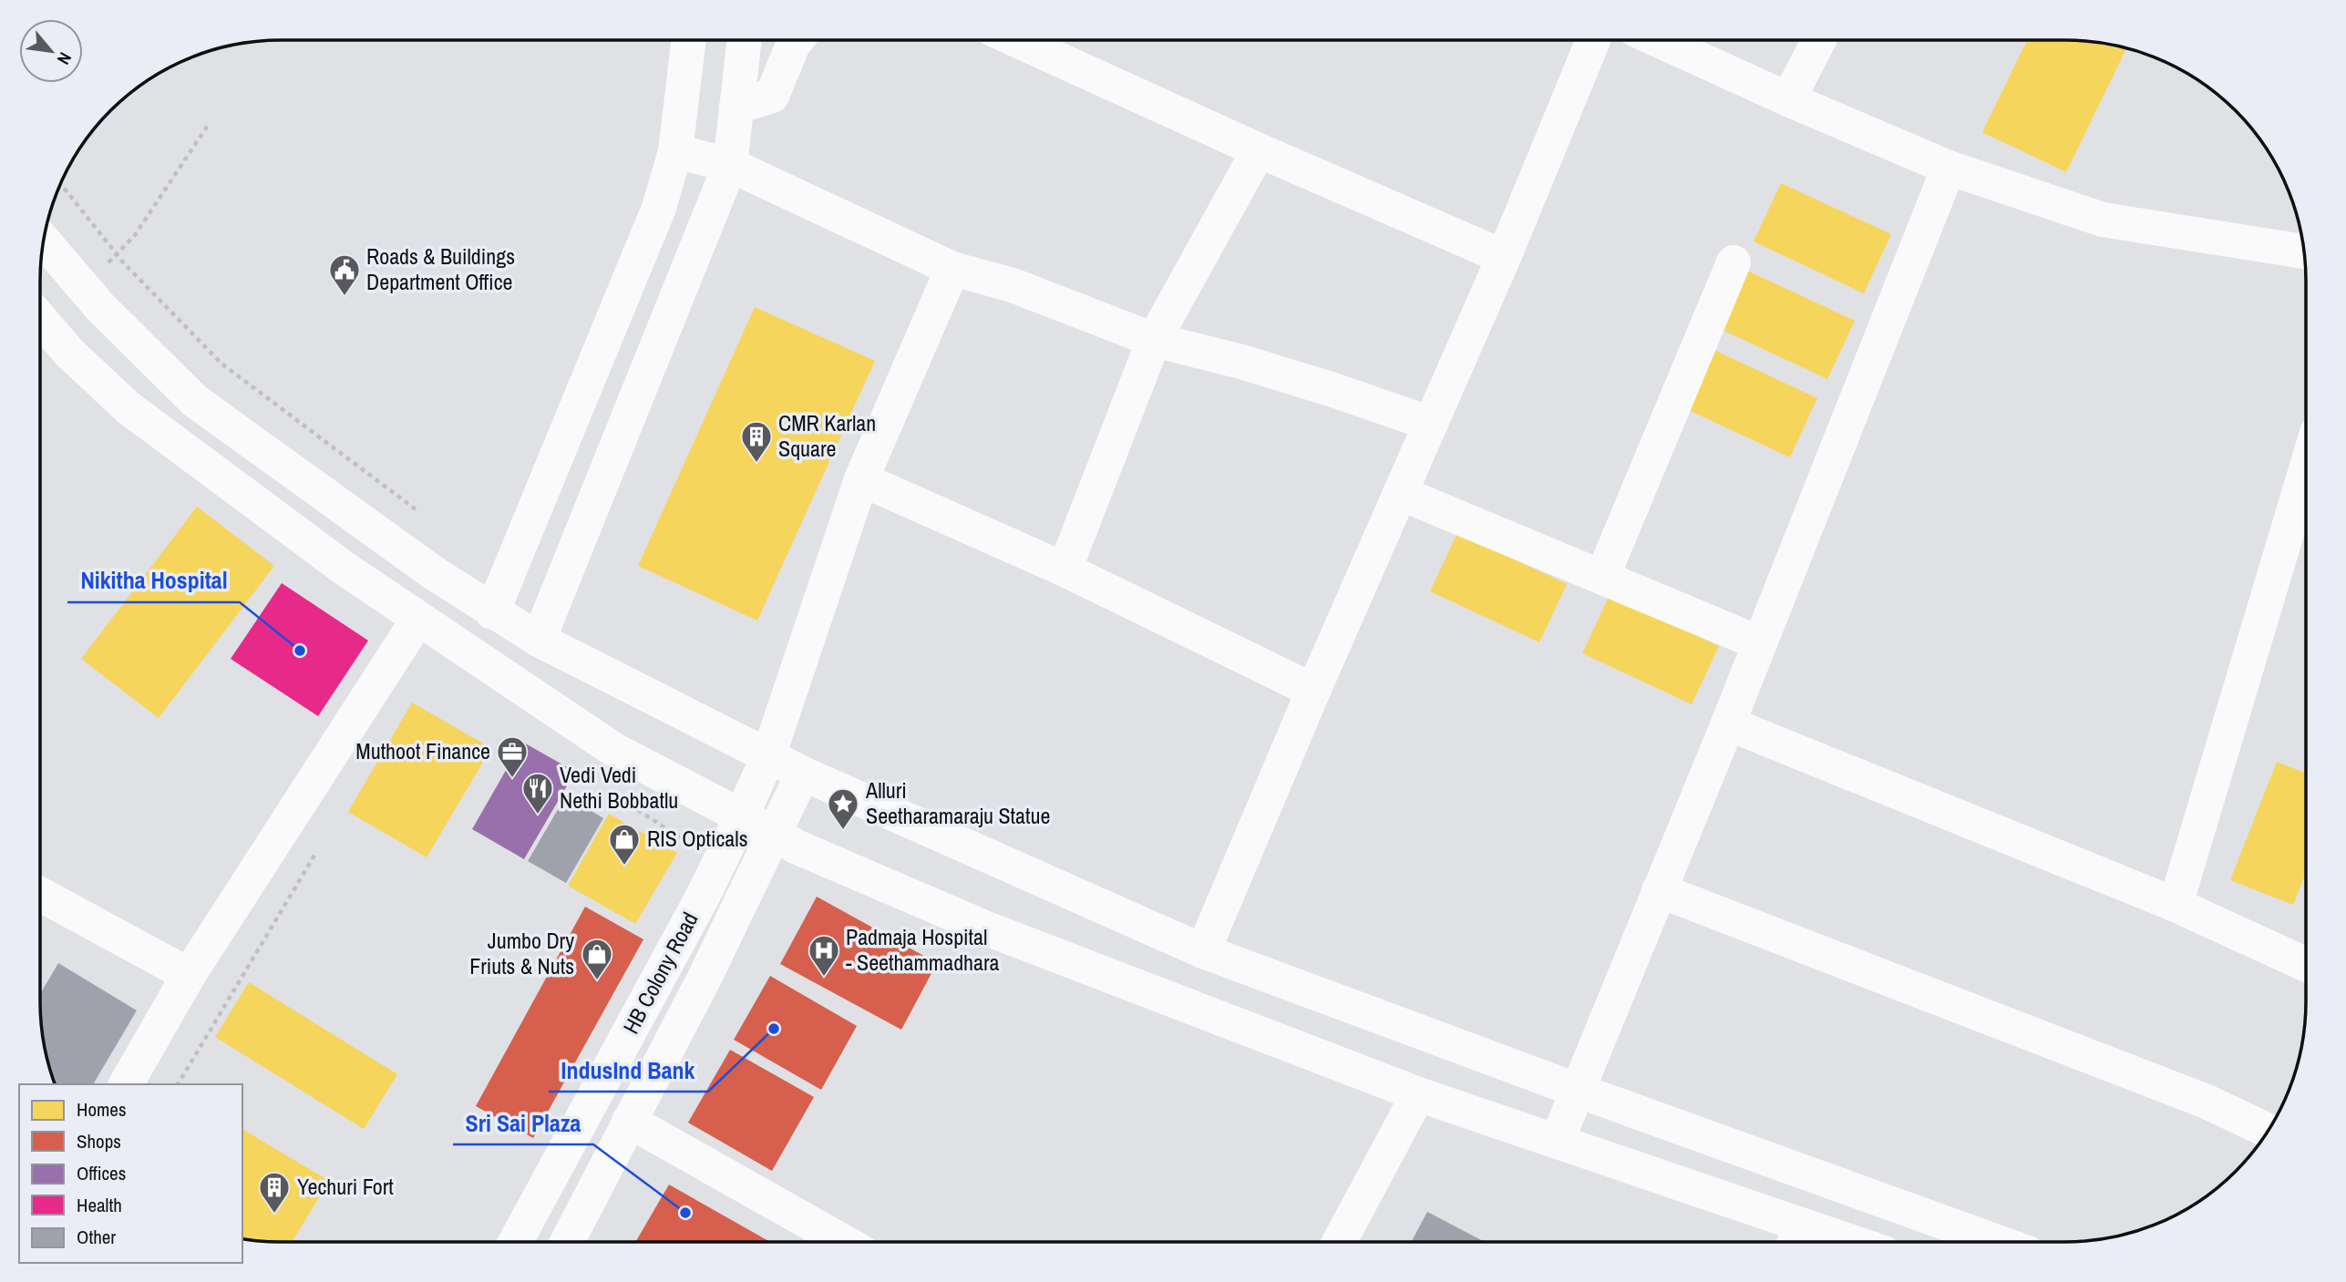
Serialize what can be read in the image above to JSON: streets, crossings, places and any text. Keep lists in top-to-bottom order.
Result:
{
  "streets": {
    "street": ["HB Colony Road"]
  },
  "places": {
    "public building": ["Roads & Buildings Department Office"],
    "building": ["CMR Karlan Square", "Yechuri Fort"],
    "other": ["Nikitha Hospital", "IndusInd Bank", "Sri Sai Plaza"],
    "office": ["Muthoot Finance"],
    "restaurant": ["Vedi Vedi Nethi Bobbatlu"],
    "place": ["Alluri Seetharamaraju Statue"],
    "shop": ["RIS Opticals", "Jumbo Dry Friuts & Nuts"],
    "hospital": ["Padmaja Hospital - Seethammadhara"]
  },
  "legend": [
    "Homes",
    "Shops",
    "Offices",
    "Health",
    "Other"
  ],
  "north": "bottom right"
}
